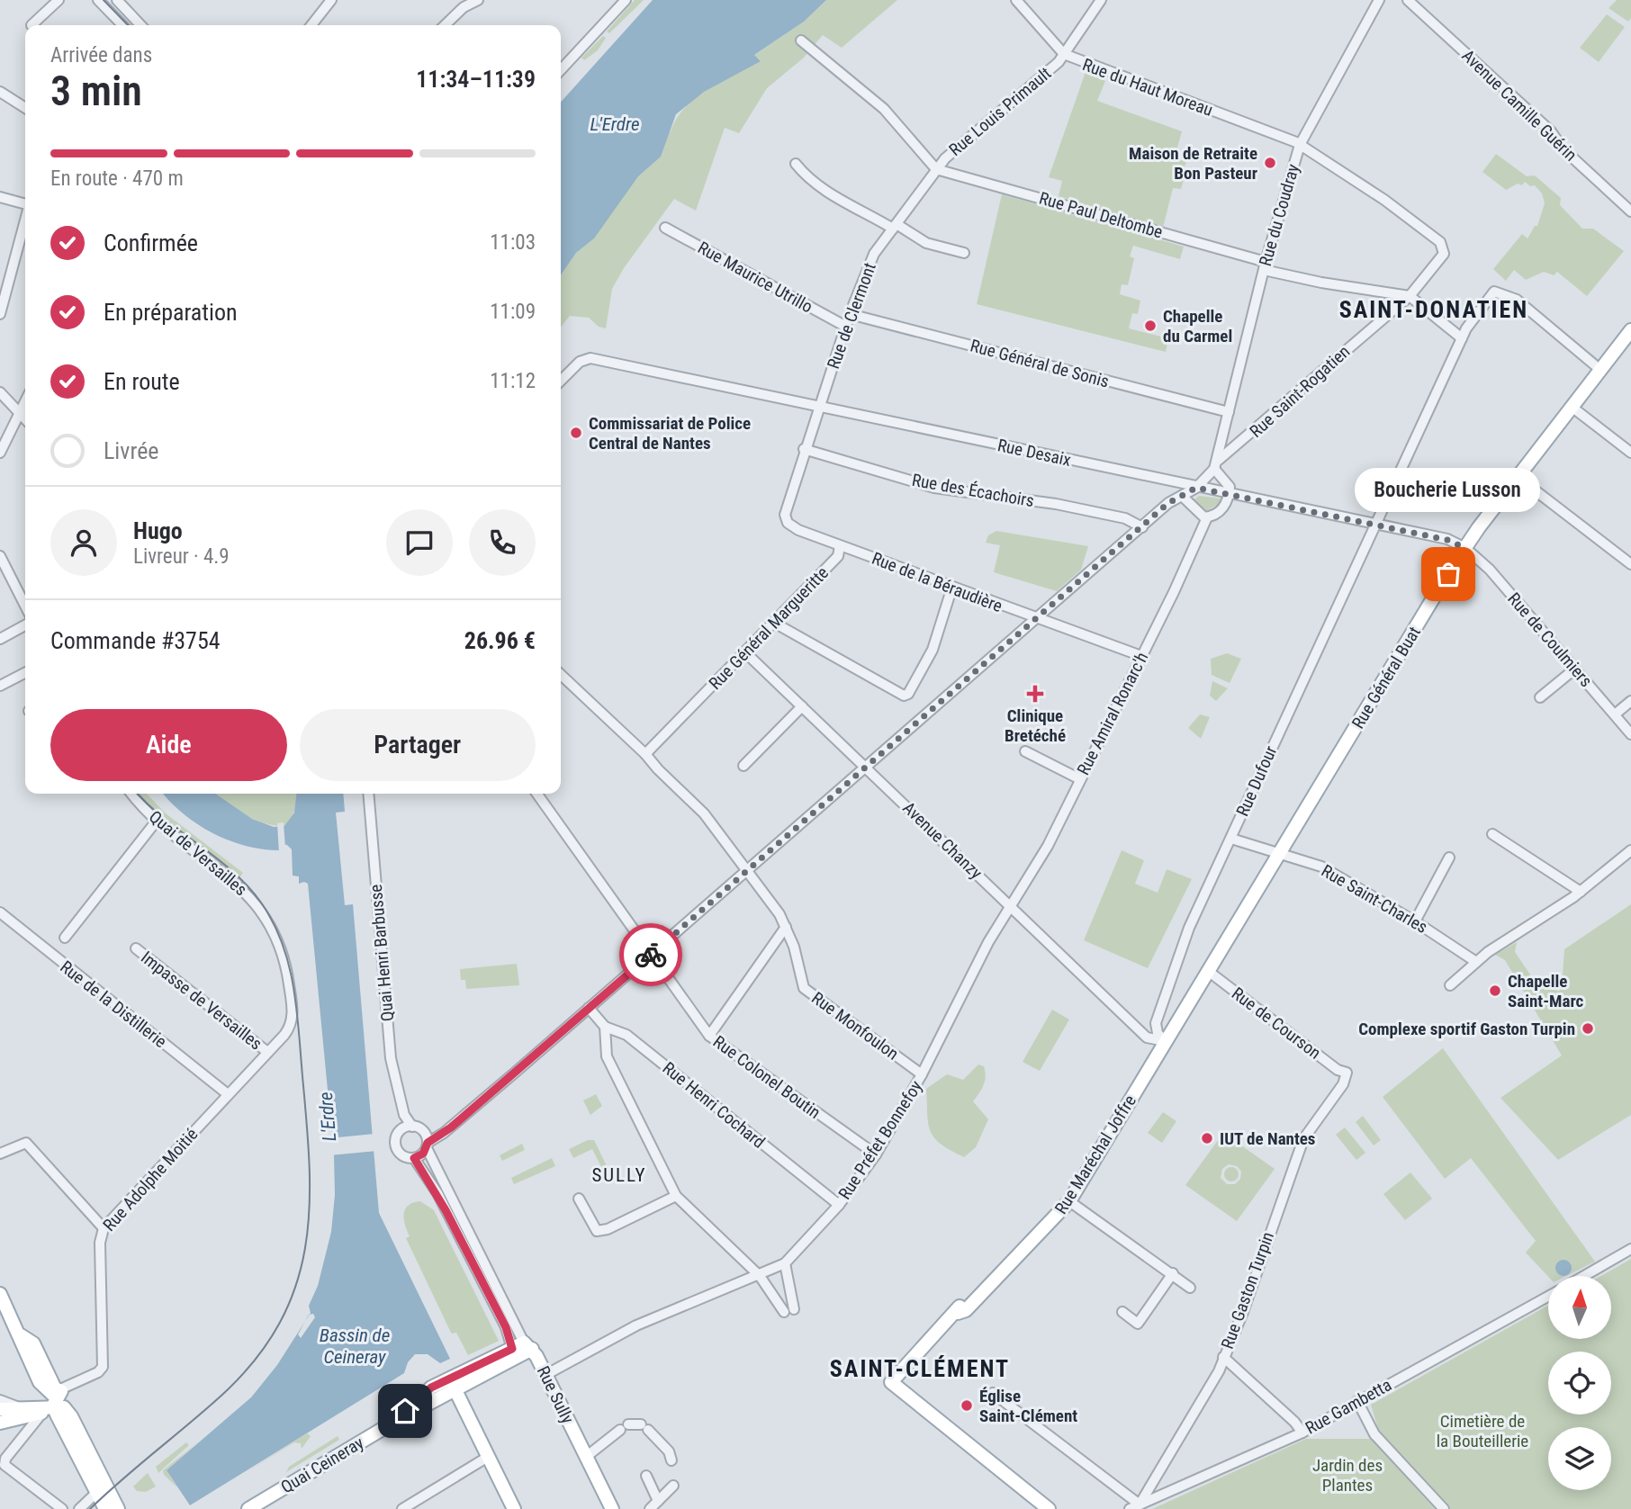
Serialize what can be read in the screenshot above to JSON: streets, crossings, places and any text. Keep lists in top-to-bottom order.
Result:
{
  "streets": {
    "main road": [
      "Rue Général Buat",
      "Rue Maréchal Joffre",
      "Rue Sully",
      "Quai Ceineray"
    ],
    "street": [
      "Rue du Haut Moreau",
      "Avenue Camille Guérin",
      "Rue Louis Primault",
      "Rue Paul Deltombe",
      "Rue du Coudray",
      "Rue Maurice Utrillo",
      "Rue de Clermont",
      "Rue Général de Sonis",
      "Rue Saint-Rogatien",
      "Rue Desaix",
      "Rue des Écachoirs",
      "Rue de la Béraudière",
      "Rue Général Margueritte",
      "Rue de Coulmiers",
      "Rue Amiral Ronarc'h",
      "Rue Dufour",
      "Avenue Chanzy",
      "Quai de Versailles",
      "Rue Saint-Charles",
      "Quai Henri Barbusse",
      "Impasse de Versailles",
      "Rue de la Distillerie",
      "Rue de Courson",
      "Rue Monfoulon",
      "Rue Colonel Boutin",
      "Rue Henri Cochard",
      "Rue Préfet Bonnefoy",
      "Rue Adolphe Moitié",
      "Rue Gaston Turpin",
      "Rue Gambetta"
    ]
  },
  "crossings": [
    ["Rue du Haut Moreau", "Rue Louis Primault"],
    ["Rue du Haut Moreau", "Rue du Coudray"],
    ["Rue du Haut Moreau", "Rue Saint-Rogatien"],
    ["Rue Louis Primault", "Rue Paul Deltombe"],
    ["Rue Louis Primault", "Rue de Clermont"],
    ["Rue Paul Deltombe", "Rue du Coudray"],
    ["Rue Paul Deltombe", "Rue de Clermont"],
    ["Rue Paul Deltombe", "Rue Saint-Rogatien"],
    ["Rue du Coudray", "Rue Général de Sonis"],
    ["Rue du Coudray", "Rue Saint-Rogatien"],
    ["Rue Maurice Utrillo", "Rue de Clermont"],
    ["Rue de Clermont", "Rue Général de Sonis"],
    ["Rue de Clermont", "Rue Desaix"],
    ["Rue de Clermont", "Rue Général Margueritte"],
    ["Rue Saint-Rogatien", "Rue Desaix"],
    ["Rue Saint-Rogatien", "Rue des Écachoirs"],
    ["Rue Saint-Rogatien", "Rue de la Béraudière"],
    ["Rue Saint-Rogatien", "Avenue Chanzy"],
    ["Rue Saint-Rogatien", "Quai Henri Barbusse"],
    ["Rue Saint-Rogatien", "Rue Monfoulon"],
    ["Rue Saint-Rogatien", "Rue Colonel Boutin"],
    ["Rue Saint-Rogatien", "Rue Henri Cochard"],
    ["Rue Saint-Rogatien", "Rue Sully"],
    ["Rue Desaix", "Rue Général Margueritte"],
    ["Rue Desaix", "Rue de Coulmiers"],
    ["Rue Desaix", "Rue Général Buat"],
    ["Rue Desaix", "Rue Dufour"],
    ["Rue des Écachoirs", "Rue Général Margueritte"],
    ["Rue de la Béraudière", "Rue Général Margueritte"],
    ["Rue de la Béraudière", "Rue Amiral Ronarc'h"],
    ["Rue Général Margueritte", "Avenue Chanzy"],
    ["Rue Général Margueritte", "Rue Monfoulon"],
    ["Rue de Coulmiers", "Rue Général Buat"],
    ["Rue Général Buat", "Rue Dufour"],
    ["Rue Général Buat", "Avenue Chanzy"],
    ["Rue Général Buat", "Rue Saint-Charles"],
    ["Rue Général Buat", "Rue de Courson"],
    ["Rue Général Buat", "Rue Maréchal Joffre"],
    ["Rue Amiral Ronarc'h", "Avenue Chanzy"],
    ["Rue Amiral Ronarc'h", "Rue Préfet Bonnefoy"],
    ["Rue Dufour", "Avenue Chanzy"],
    ["Rue Dufour", "Rue Saint-Charles"],
    ["Rue Dufour", "Rue Maréchal Joffre"],
    ["Avenue Chanzy", "Rue Préfet Bonnefoy"],
    ["Avenue Chanzy", "Rue Maréchal Joffre"],
    ["Quai de Versailles", "Rue Adolphe Moitié"],
    ["Quai Henri Barbusse", "Rue Sully"],
    ["Impasse de Versailles", "Rue Adolphe Moitié"],
    ["Rue de la Distillerie", "Rue Adolphe Moitié"],
    ["Rue de Courson", "Rue Gaston Turpin"],
    ["Rue Monfoulon", "Rue Préfet Bonnefoy"],
    ["Rue Colonel Boutin", "Rue Préfet Bonnefoy"],
    ["Rue Henri Cochard", "Rue Préfet Bonnefoy"],
    ["Rue Préfet Bonnefoy", "Rue Sully"],
    ["Rue Gaston Turpin", "Rue Gambetta"],
    ["Rue Sully", "Quai Ceineray"]
  ],
  "districts": ["SAINT-DONATIEN", "SULLY", "SAINT-CLÉMENT"],
  "water": ["L'Erdre", "Bassin de Ceineray"],
  "parks": ["Cimetière de la Bouteillerie", "Jardin des Plantes"],
  "places": {
    "other": [
      "Maison de Retraite Bon Pasteur",
      "Chapelle du Carmel",
      "Commissariat de Police Central de Nantes",
      "Boucherie Lusson",
      "Chapelle Saint-Marc",
      "Complexe sportif Gaston Turpin",
      "IUT de Nantes",
      "Église Saint-Clément"
    ],
    "health": ["Clinique Bretéché"]
  },
  "north": "top",
  "page": {
    "heading": ["3 min", "Arrivée dans", "11:34–11:39"],
    "panel": [
      "Hugo",
      "Livreur · 4.9",
      "Commande #3754",
      "26.96 €"
    ],
    "bar": "En route · 470 m",
    "list": [
      ["Confirmée", "11:03"],
      ["En préparation", "11:09"],
      ["En route", "11:12"],
      "Livrée"
    ],
    "bubble": "Boucherie Lusson",
    "buttons": ["Aide", "Partager"]
  }
}
